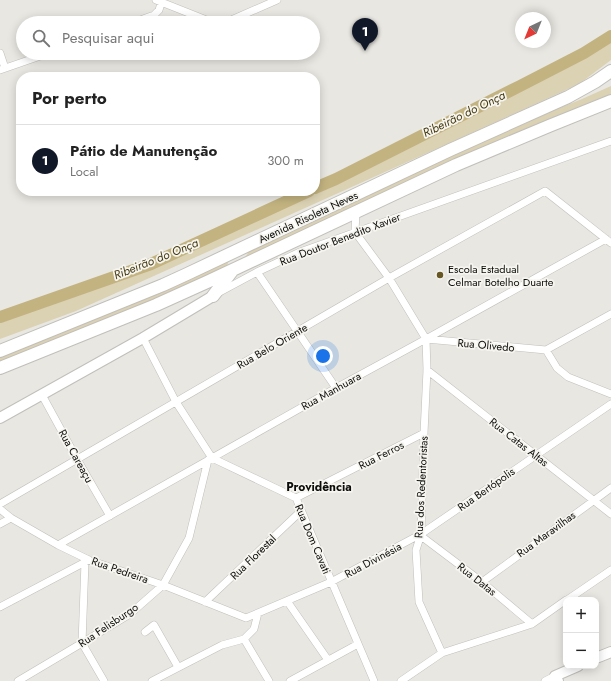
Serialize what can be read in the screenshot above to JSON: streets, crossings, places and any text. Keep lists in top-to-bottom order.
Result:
{
  "streets": {
    "highway": ["Avenida Risoleta Neves"],
    "street": [
      "Rua Doutor Benedito Xavier",
      "Rua Olivedo",
      "Rua Belo Oriente",
      "Rua Manhuara",
      "Rua Catas Altas",
      "Rua Ferros",
      "Rua Careaçu",
      "Rua dos Redentoristas",
      "Rua Bertópolis",
      "Rua Maravilhas",
      "Rua Dom Cavati",
      "Rua Florestal",
      "Rua Divinésia",
      "Rua Pedreira",
      "Rua Datas",
      "Rua Felisburgo"
    ]
  },
  "crossings": [
    ["Rua Doutor Benedito Xavier", "Rua Careaçu"],
    ["Rua Olivedo", "Rua Manhuara"],
    ["Rua Olivedo", "Rua dos Redentoristas"],
    ["Rua Belo Oriente", "Rua Manhuara"],
    ["Rua Belo Oriente", "Rua Careaçu"],
    ["Rua Manhuara", "Rua Careaçu"],
    ["Rua Manhuara", "Rua dos Redentoristas"],
    ["Rua Manhuara", "Rua Dom Cavati"],
    ["Rua Manhuara", "Rua Pedreira"],
    ["Rua Manhuara", "Rua Felisburgo"],
    ["Rua Catas Altas", "Rua dos Redentoristas"],
    ["Rua Catas Altas", "Rua Bertópolis"],
    ["Rua Catas Altas", "Rua Maravilhas"],
    ["Rua Ferros", "Rua dos Redentoristas"],
    ["Rua Ferros", "Rua Dom Cavati"],
    ["Rua dos Redentoristas", "Rua Bertópolis"],
    ["Rua dos Redentoristas", "Rua Divinésia"],
    ["Rua dos Redentoristas", "Rua Datas"],
    ["Rua Bertópolis", "Rua Divinésia"],
    ["Rua Bertópolis", "Rua Datas"],
    ["Rua Maravilhas", "Rua Datas"],
    ["Rua Dom Cavati", "Rua Florestal"],
    ["Rua Dom Cavati", "Rua Divinésia"],
    ["Rua Dom Cavati", "Rua Felisburgo"],
    ["Rua Florestal", "Rua Pedreira"],
    ["Rua Divinésia", "Rua Pedreira"],
    ["Rua Divinésia", "Rua Datas"],
    ["Rua Pedreira", "Rua Felisburgo"]
  ],
  "districts": ["Providência"],
  "water": ["Ribeirão do Onça"],
  "places": ["Escola Estadual Celmar Botelho Duarte"],
  "north": "bottom left",
  "page": {
    "search": "Pesquisar aqui",
    "pins": "1",
    "heading": "Por perto",
    "list": [
      {
        "mark": "1",
        "name": "Pátio de Manutenção",
        "note": "Local",
        "value": "300 m"
      }
    ],
    "map_buttons": ["+", "−"]
  }
}
